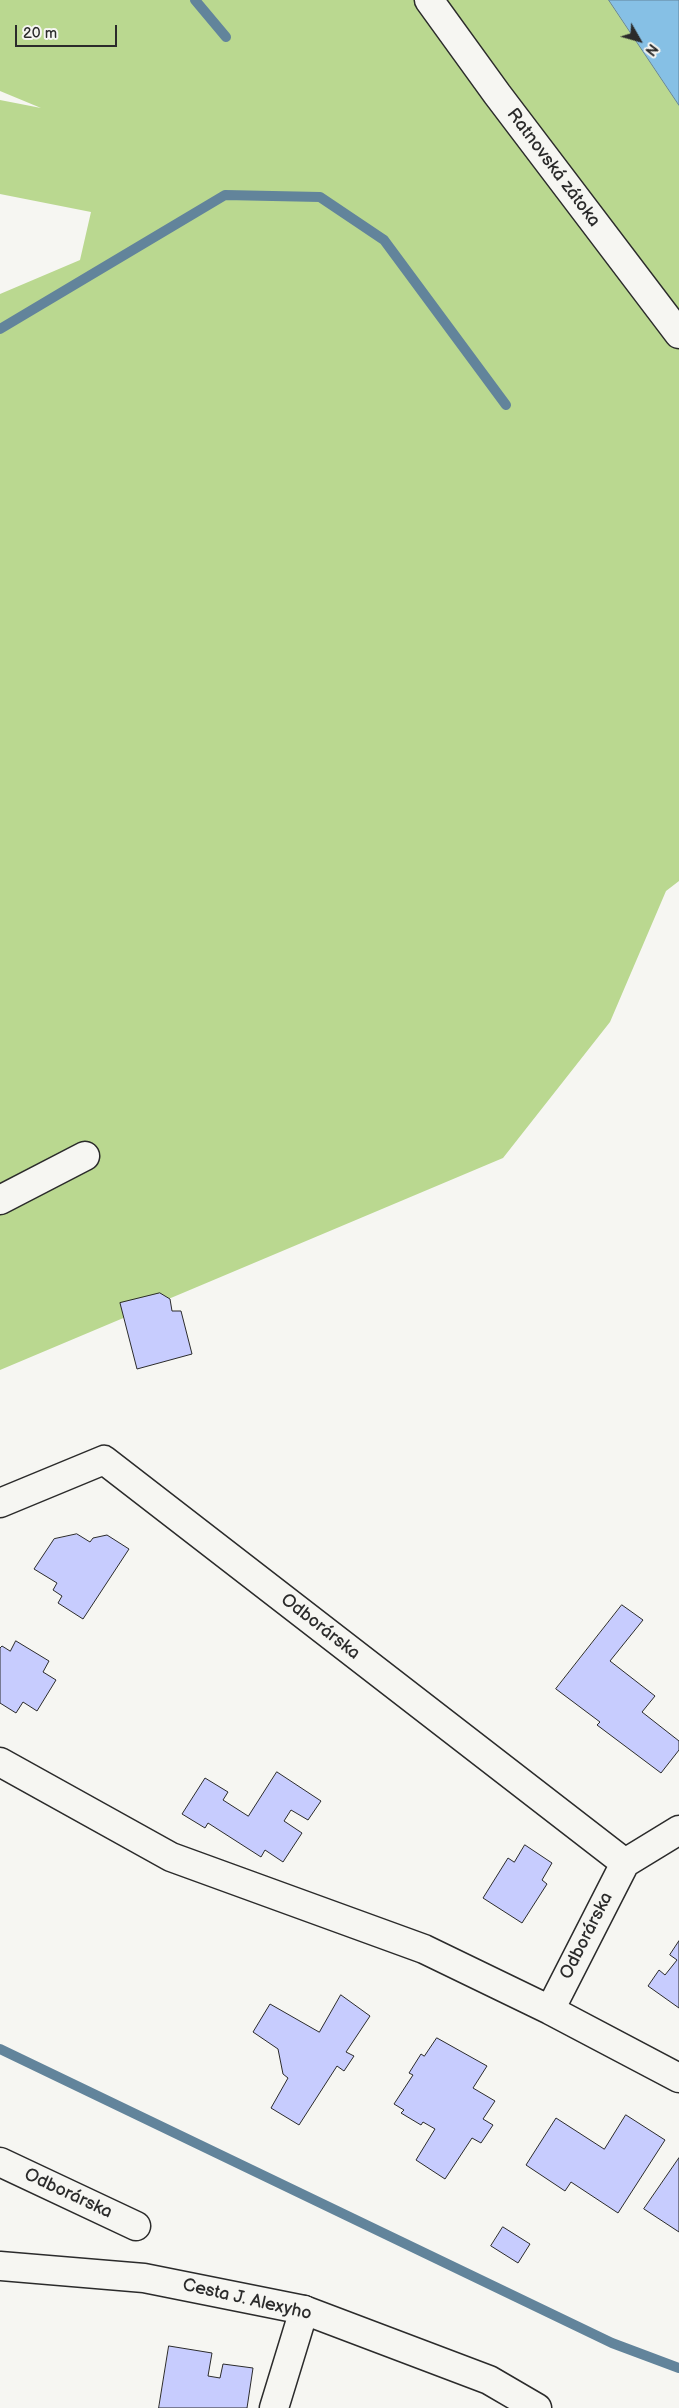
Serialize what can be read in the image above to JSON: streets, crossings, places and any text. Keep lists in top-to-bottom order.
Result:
{
  "streets": {
    "main road": ["Ratnovská zátoka", "Odborárska", "Cesta J. Alexyho"]
  },
  "scale_bar": "20 m",
  "north": "bottom right"
}
